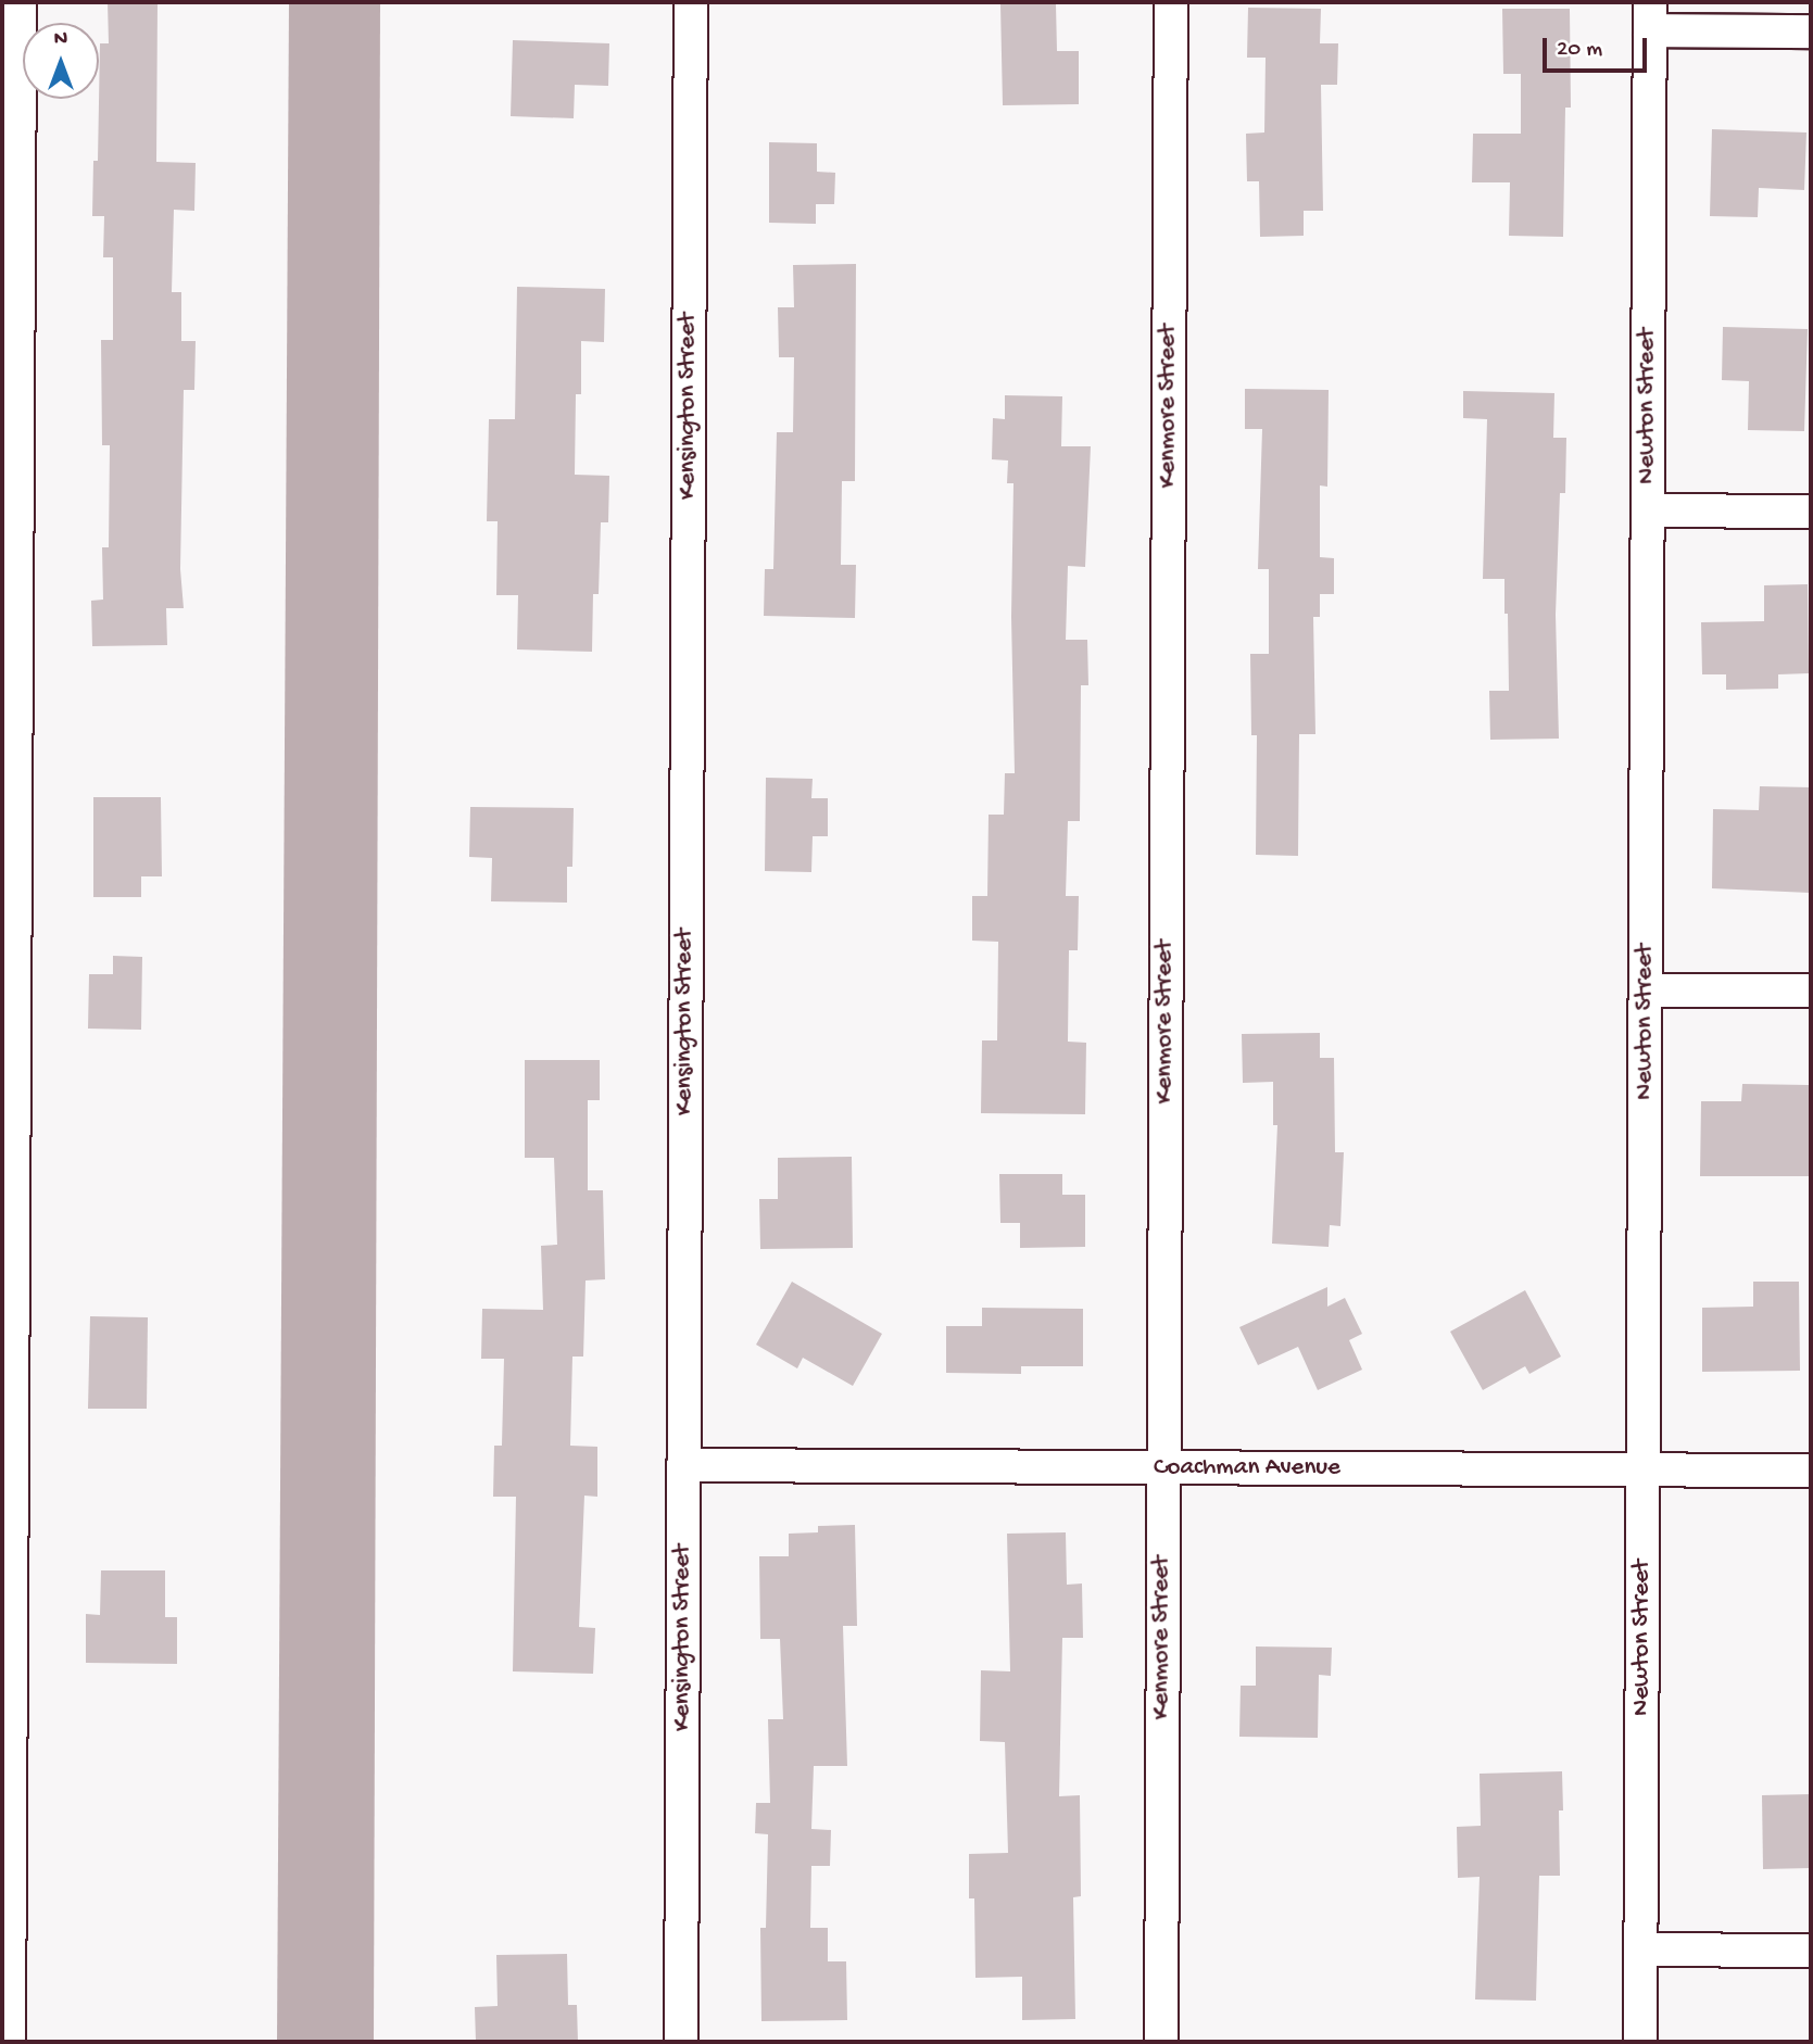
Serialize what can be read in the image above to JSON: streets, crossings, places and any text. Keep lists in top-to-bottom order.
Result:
{
  "streets": {
    "street": [
      "Kensington Street",
      "Kenmore Street",
      "Newton Street",
      "Coachman Avenue"
    ]
  },
  "crossings": [
    ["Kensington Street", "Coachman Avenue"],
    ["Kenmore Street", "Coachman Avenue"],
    ["Newton Street", "Coachman Avenue"]
  ],
  "scale_bar": "20 m",
  "north": "top"
}
